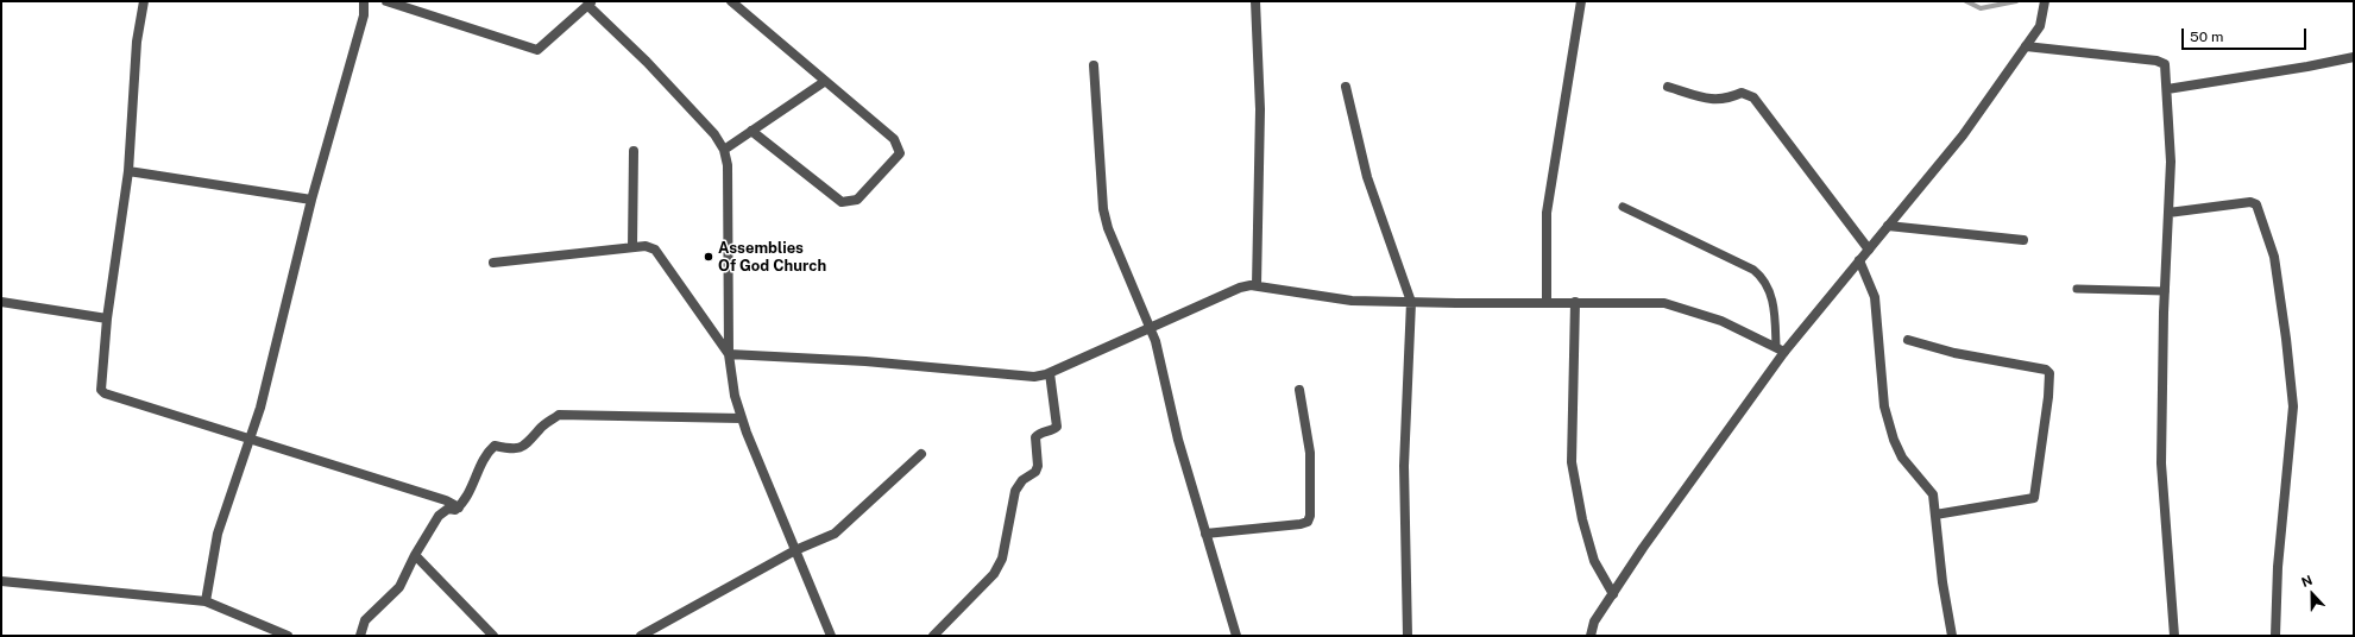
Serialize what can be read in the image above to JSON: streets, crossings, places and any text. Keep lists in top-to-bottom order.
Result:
{
  "places": ["Assemblies Of God Church"],
  "scale_bar": "50 m",
  "north": "top"
}
